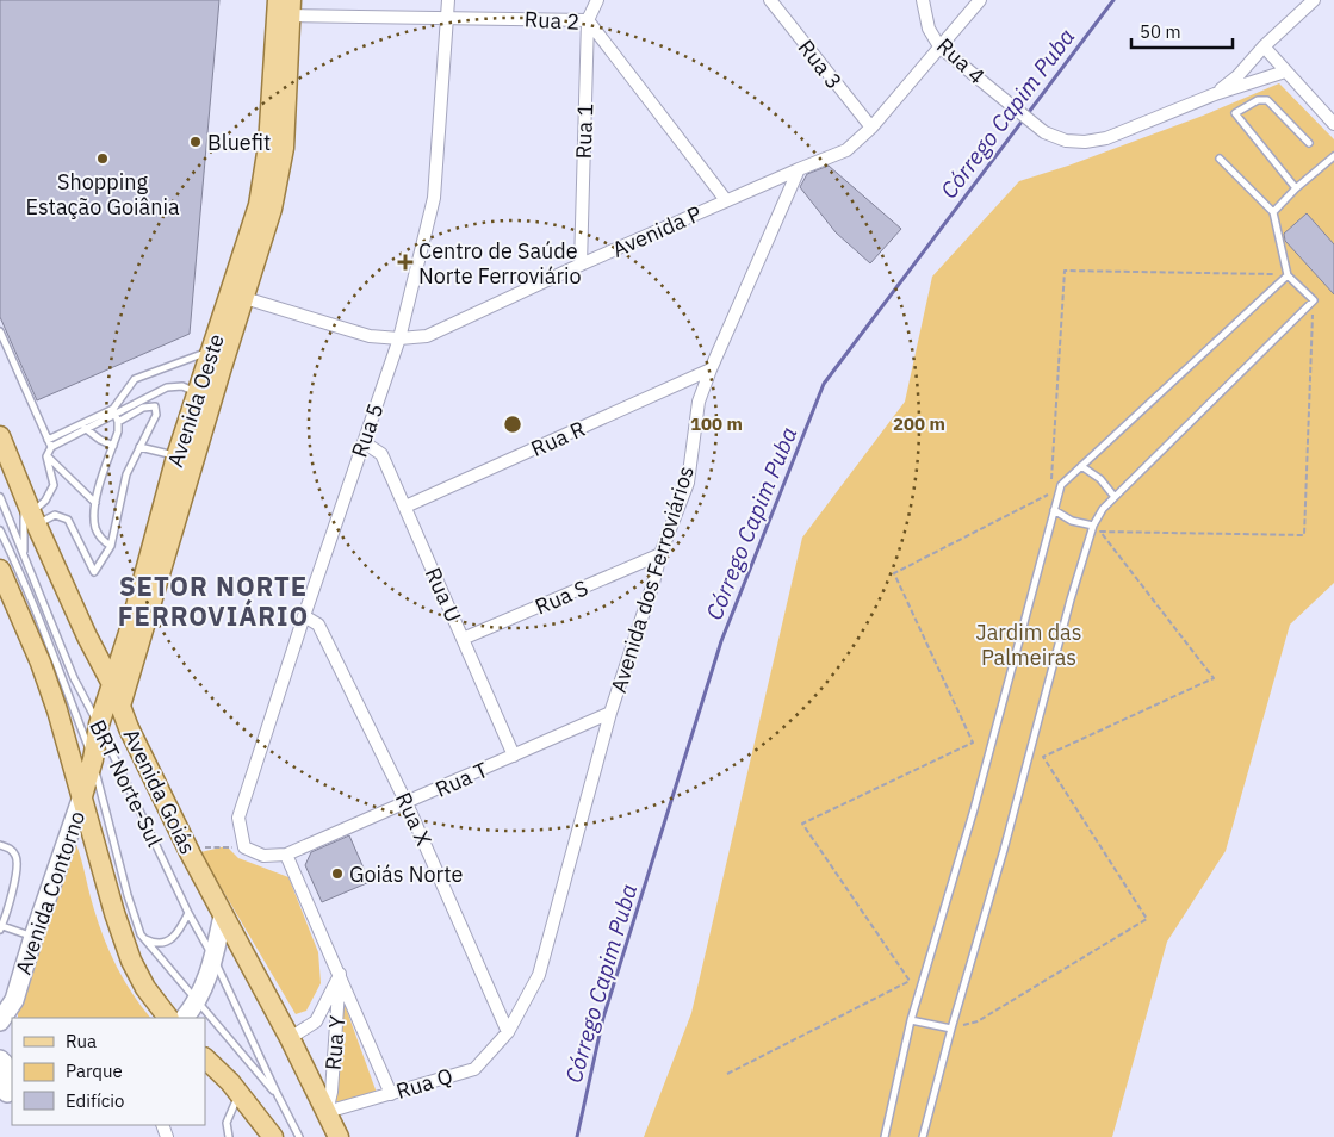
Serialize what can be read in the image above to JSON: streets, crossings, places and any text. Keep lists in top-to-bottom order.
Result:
{
  "streets": {
    "main road": ["Avenida Oeste", "Avenida Goiás", "Avenida Contorno"],
    "street": [
      "Rua 2",
      "Rua 4",
      "Rua 3",
      "Rua 1",
      "Avenida P",
      "Rua 5",
      "Rua R",
      "Avenida dos Ferroviários",
      "Rua U",
      "Rua S",
      "Rua T",
      "Rua X",
      "Rua Y",
      "Rua Q"
    ],
    "lane": ["BRT Norte-Sul"]
  },
  "crossings": [
    ["Rua 2", "Rua 1"],
    ["Rua 2", "Avenida P"],
    ["Rua 2", "Avenida Oeste"],
    ["Rua 2", "Rua 5"],
    ["Rua 1", "Avenida P"],
    ["Avenida P", "Avenida Oeste"],
    ["Avenida P", "Rua 5"],
    ["Avenida P", "Avenida dos Ferroviários"],
    ["Avenida Oeste", "BRT Norte-Sul"],
    ["Avenida Oeste", "Avenida Goiás"],
    ["Avenida Oeste", "Avenida Contorno"],
    ["Rua 5", "Rua U"],
    ["Rua 5", "Rua T"],
    ["Rua 5", "Rua X"],
    ["Rua R", "Avenida dos Ferroviários"],
    ["Rua R", "Rua U"],
    ["Avenida dos Ferroviários", "Rua S"],
    ["Avenida dos Ferroviários", "Rua T"],
    ["Avenida dos Ferroviários", "Rua X"],
    ["Avenida dos Ferroviários", "Rua Q"],
    ["Rua U", "Rua S"],
    ["Rua U", "Rua T"],
    ["Rua T", "Rua X"],
    ["Rua T", "Rua Y"],
    ["Avenida Goiás", "Rua Y"],
    ["Avenida Goiás", "Rua Q"],
    ["Rua X", "Rua Q"],
    ["Rua Y", "Rua Q"]
  ],
  "districts": ["SETOR NORTE FERROVIÁRIO"],
  "water": ["Córrego Capim Puba"],
  "parks": ["Jardim das Palmeiras"],
  "places": {
    "other": ["Bluefit", "Shopping Estação Goiânia", "Goiás Norte"],
    "health": ["Centro de Saúde Norte Ferroviário"]
  },
  "legend": ["Rua", "Parque", "Edifício"],
  "scale_bar": "50 m",
  "rings": ["100 m", "200 m"]
}
